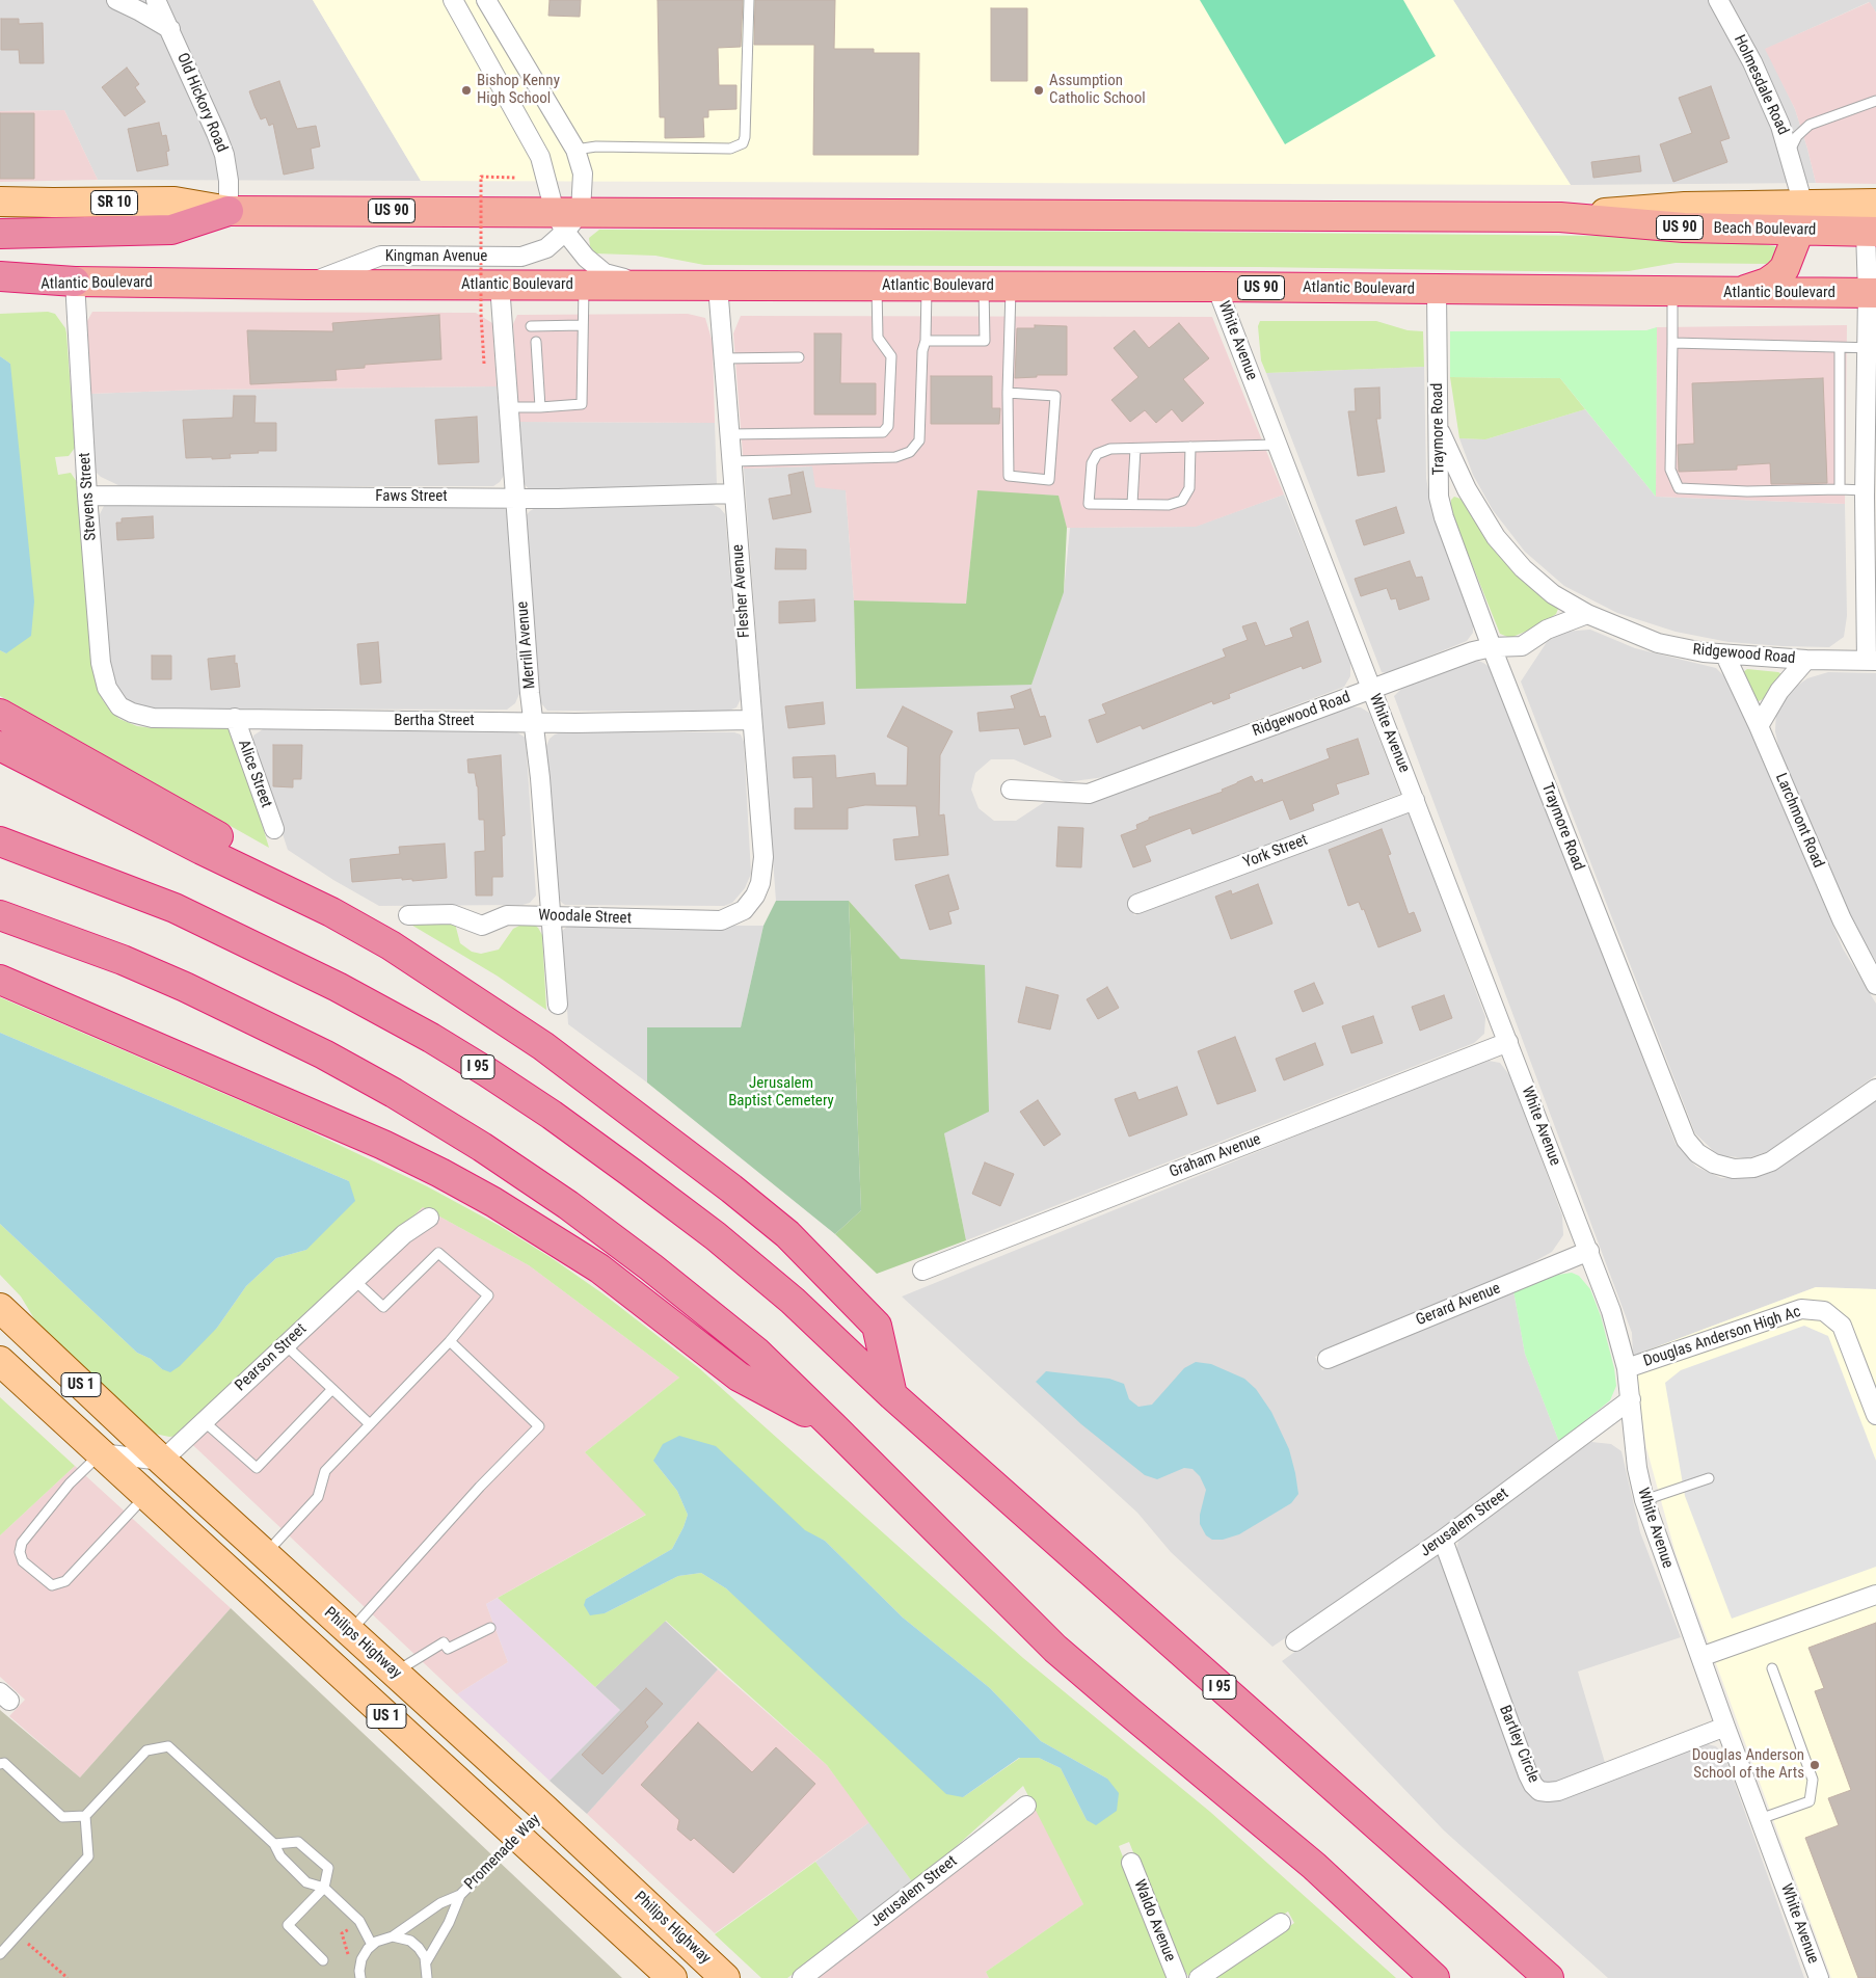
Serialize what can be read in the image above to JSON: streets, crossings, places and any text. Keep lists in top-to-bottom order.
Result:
{
  "streets": {
    "highway": [
      "US 90",
      "Beach Boulevard",
      "Atlantic Boulevard",
      "I 95"
    ],
    "main road": ["SR 10", "US 1", "Philips Highway"],
    "street": [
      "Holmesdale Road",
      "Old Hickory Road",
      "Kingman Avenue",
      "White Avenue",
      "Traymore Road",
      "Stevens Street",
      "Faws Street",
      "Flesher Avenue",
      "Merrill Avenue",
      "Ridgewood Road",
      "Bertha Street",
      "Alice Street",
      "Larchmont Road",
      "York Street",
      "Woodale Street",
      "Graham Avenue",
      "Gerard Avenue",
      "Douglas Anderson High Ac",
      "Pearson Street",
      "Jerusalem Street",
      "Bartley Circle",
      "Waldo Avenue"
    ],
    "lane": ["Promenade Way"]
  },
  "crossings": [
    ["Holmesdale Road", "Beach Boulevard"],
    ["Old Hickory Road", "SR 10"],
    ["Old Hickory Road", "US 90"],
    ["SR 10", "US 90"],
    ["US 90", "Beach Boulevard"],
    ["US 90", "Kingman Avenue"],
    ["US 90", "Atlantic Boulevard"],
    ["US 90", "Stevens Street"],
    ["Beach Boulevard", "Kingman Avenue"],
    ["Kingman Avenue", "Atlantic Boulevard"],
    ["Atlantic Boulevard", "White Avenue"],
    ["Atlantic Boulevard", "Traymore Road"],
    ["Atlantic Boulevard", "Stevens Street"],
    ["Atlantic Boulevard", "Flesher Avenue"],
    ["Atlantic Boulevard", "Merrill Avenue"],
    ["White Avenue", "Ridgewood Road"],
    ["White Avenue", "York Street"],
    ["White Avenue", "Graham Avenue"],
    ["White Avenue", "Gerard Avenue"],
    ["White Avenue", "Douglas Anderson High Ac"],
    ["White Avenue", "Jerusalem Street"],
    ["White Avenue", "Bartley Circle"],
    ["Traymore Road", "Ridgewood Road"],
    ["Stevens Street", "Faws Street"],
    ["Stevens Street", "Bertha Street"],
    ["Faws Street", "Flesher Avenue"],
    ["Faws Street", "Merrill Avenue"],
    ["Flesher Avenue", "Bertha Street"],
    ["Flesher Avenue", "Woodale Street"],
    ["Merrill Avenue", "Bertha Street"],
    ["Merrill Avenue", "Woodale Street"],
    ["Ridgewood Road", "Larchmont Road"],
    ["Bertha Street", "Alice Street"],
    ["Pearson Street", "Philips Highway"],
    ["US 1", "Promenade Way"],
    ["Jerusalem Street", "Bartley Circle"],
    ["Philips Highway", "Promenade Way"]
  ],
  "parks": ["Jerusalem Baptist Cemetery"],
  "places": ["Bishop Kenny High School", "Assumption Catholic School", "Douglas Anderson School of the Arts"]
}
